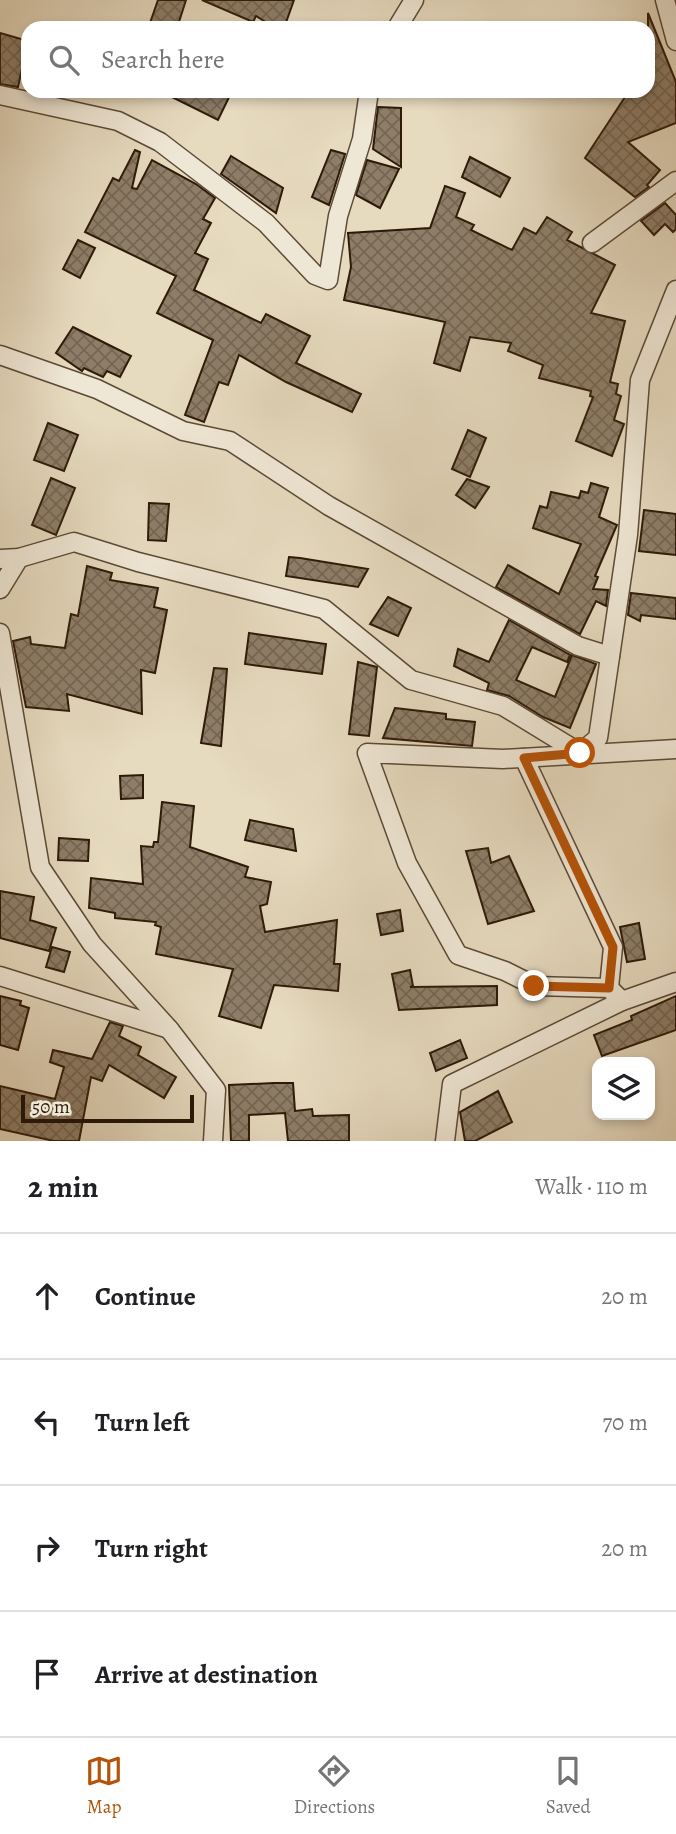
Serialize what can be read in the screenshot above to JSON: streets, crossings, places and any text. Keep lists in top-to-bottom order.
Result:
{
  "scale_bar": "50 m",
  "page": {
    "search": "Search here",
    "scale": "50 m",
    "heading": ["2 min", "Walk · 110 m"],
    "list": [
      ["Continue", "20 m"],
      ["Turn left", "70 m"],
      ["Turn right", "20 m"],
      "Arrive at destination"
    ],
    "nav": ["Map", "Directions", "Saved"]
  }
}
